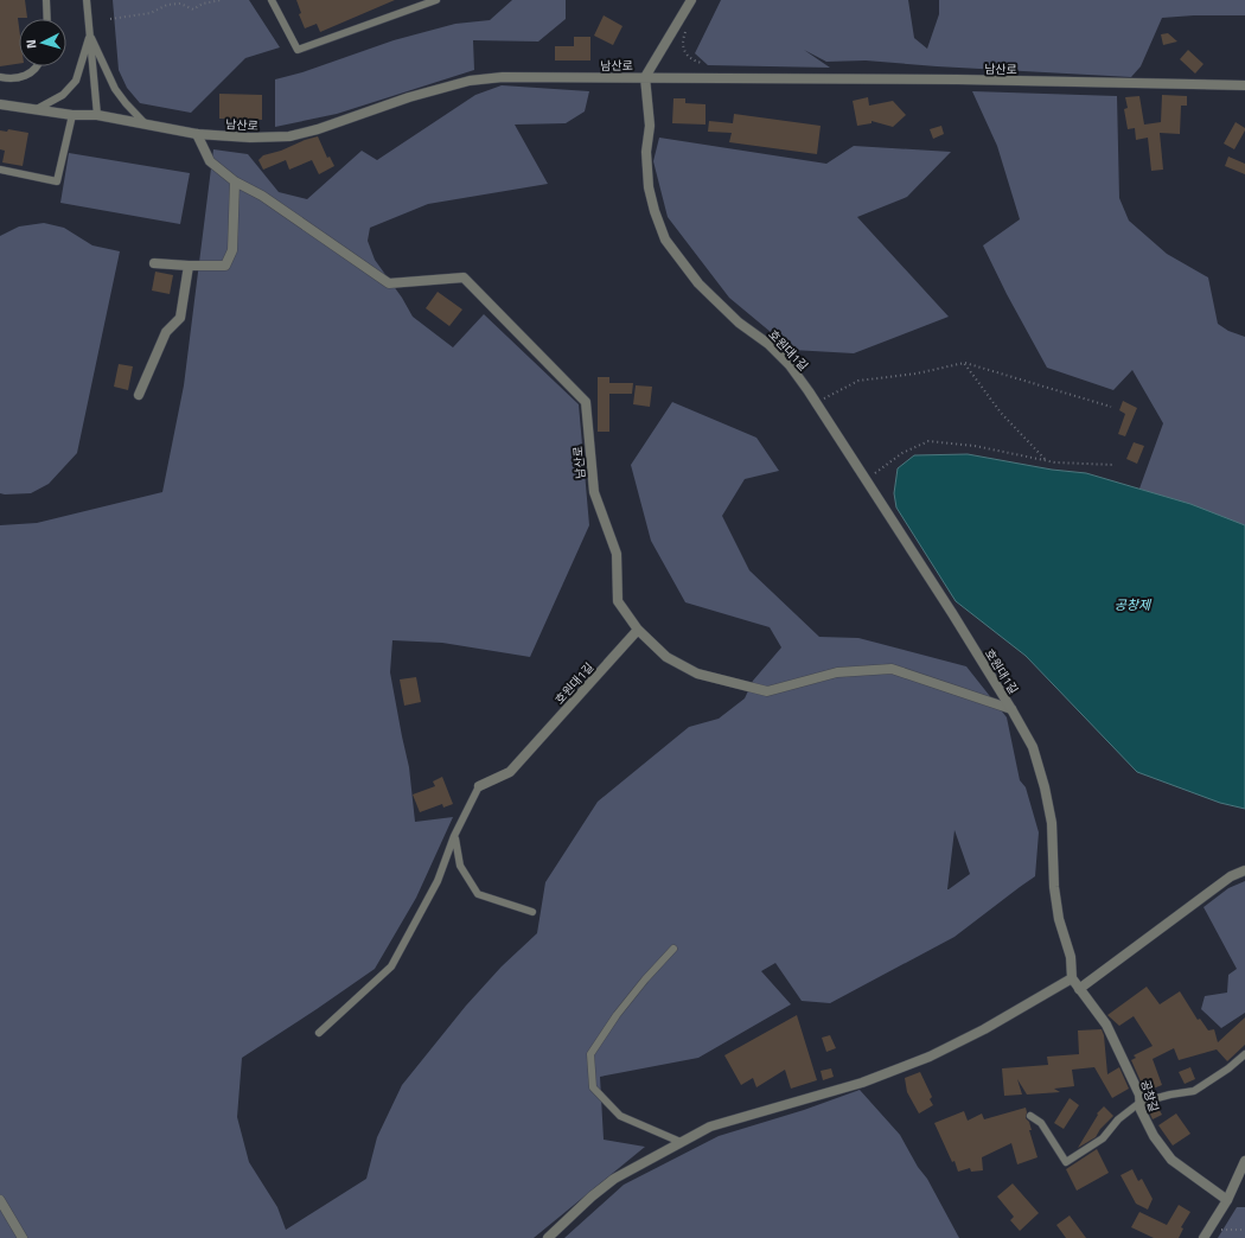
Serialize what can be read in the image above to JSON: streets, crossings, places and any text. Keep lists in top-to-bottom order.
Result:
{
  "streets": {
    "street": ["남산로", "호원대1길", "공창길"]
  },
  "crossings": [
    ["남산로", "호원대1길"],
    ["호원대1길", "공창길"]
  ],
  "water": ["공창제"],
  "north": "left"
}
